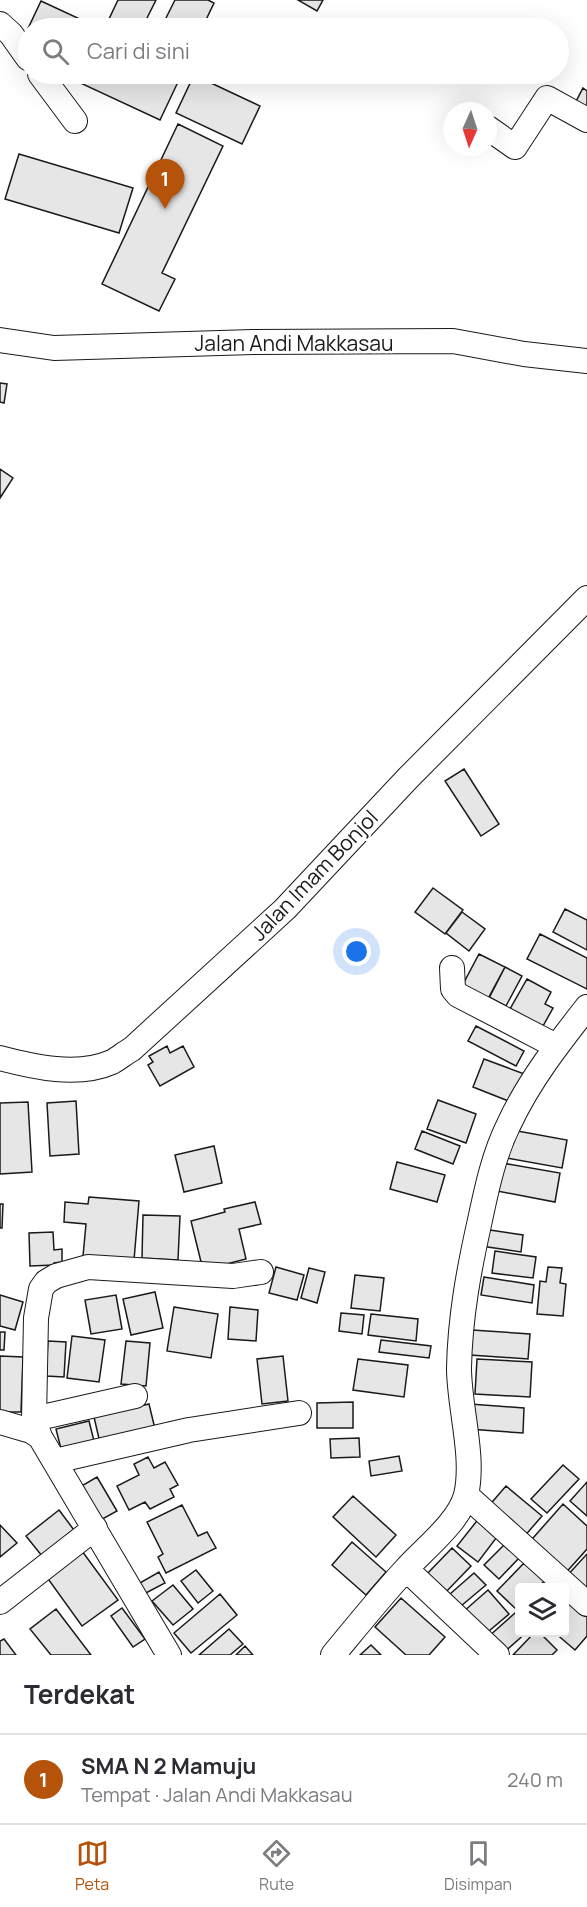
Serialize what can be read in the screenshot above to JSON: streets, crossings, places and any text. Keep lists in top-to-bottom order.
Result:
{
  "streets": {
    "street": ["Jalan Andi Makkasau", "Jalan Imam Bonjol"]
  },
  "north": "bottom",
  "page": {
    "search": "Cari di sini",
    "pins": "1",
    "heading": "Terdekat",
    "list": [
      {
        "mark": "1",
        "name": "SMA N 2 Mamuju",
        "note": "Tempat · Jalan Andi Makkasau",
        "value": "240 m"
      }
    ],
    "nav": ["Peta", "Rute", "Disimpan"]
  }
}
